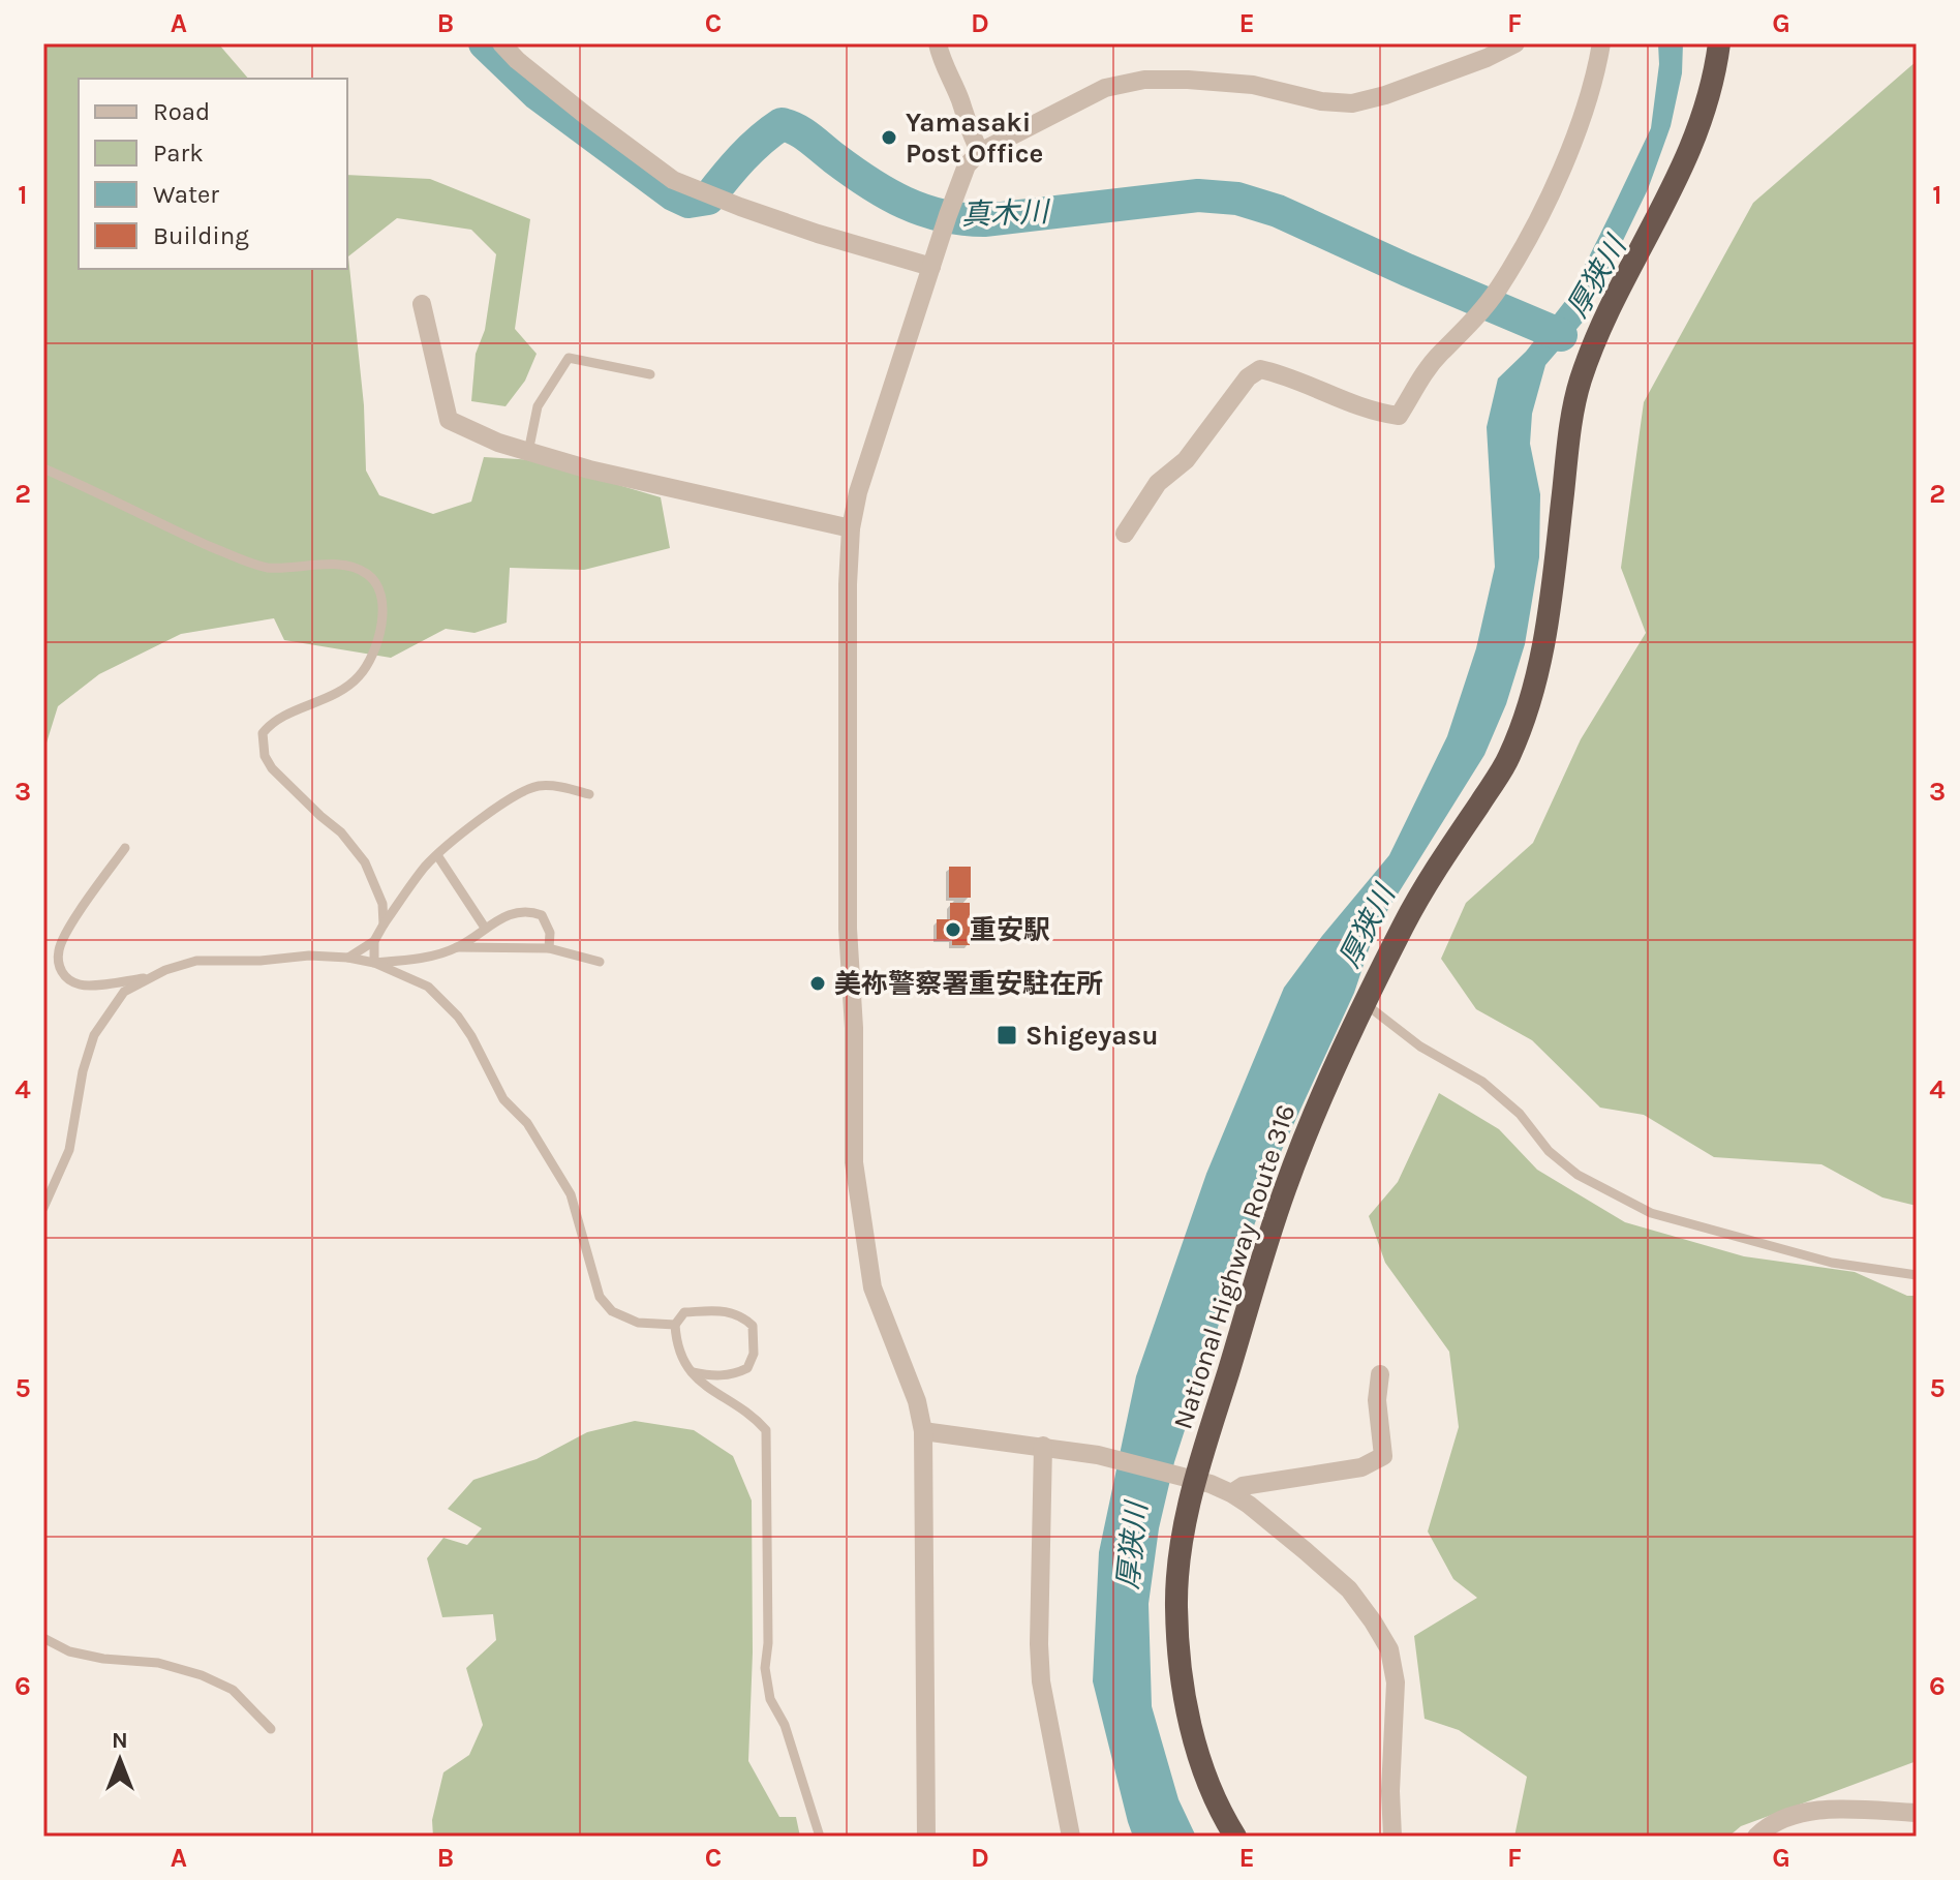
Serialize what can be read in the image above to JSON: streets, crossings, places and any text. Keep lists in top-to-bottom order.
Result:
{
  "streets": {
    "highway": ["National Highway Route 316"]
  },
  "water": ["真木川", "厚狭川"],
  "places": {
    "other": ["Yamasaki Post Office", "重安駅", "美祢警察署重安駐在所"],
    "transit": ["Shigeyasu"]
  },
  "legend": [
    "Road",
    "Park",
    "Water",
    "Building"
  ],
  "north": "top",
  "grid": {
    "columns": [
      "A",
      "B",
      "C",
      "D",
      "E",
      "F",
      "G"
    ],
    "rows": [
      "1",
      "2",
      "3",
      "4",
      "5",
      "6"
    ]
  }
}
